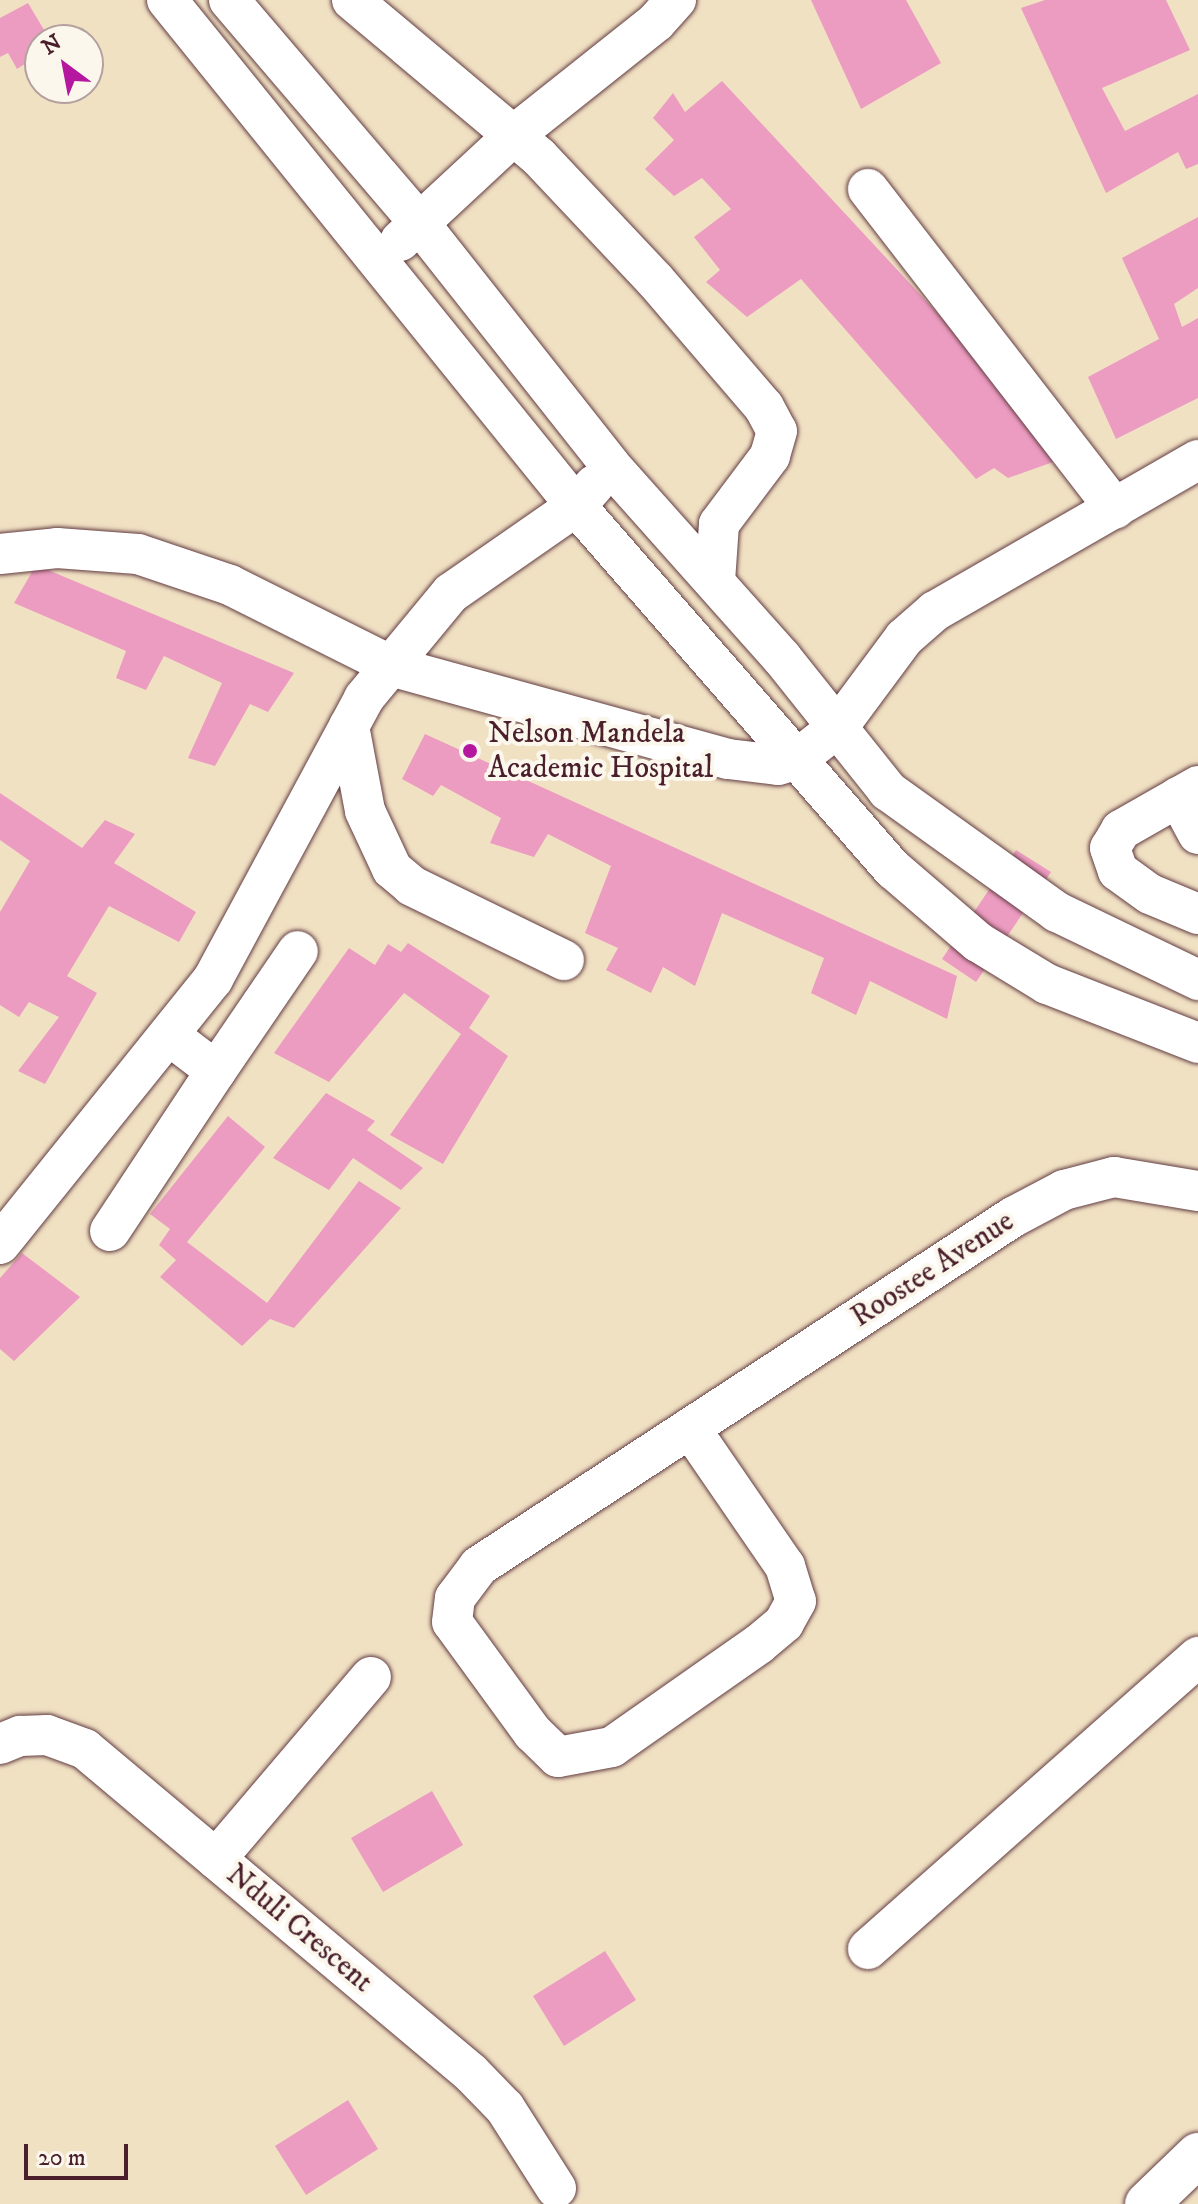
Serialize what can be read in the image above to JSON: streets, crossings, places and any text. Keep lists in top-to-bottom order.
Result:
{
  "streets": {
    "street": ["Roostee Avenue", "Nduli Crescent"]
  },
  "places": ["Nelson Mandela Academic Hospital"],
  "scale_bar": "20 m",
  "north": "top left"
}
